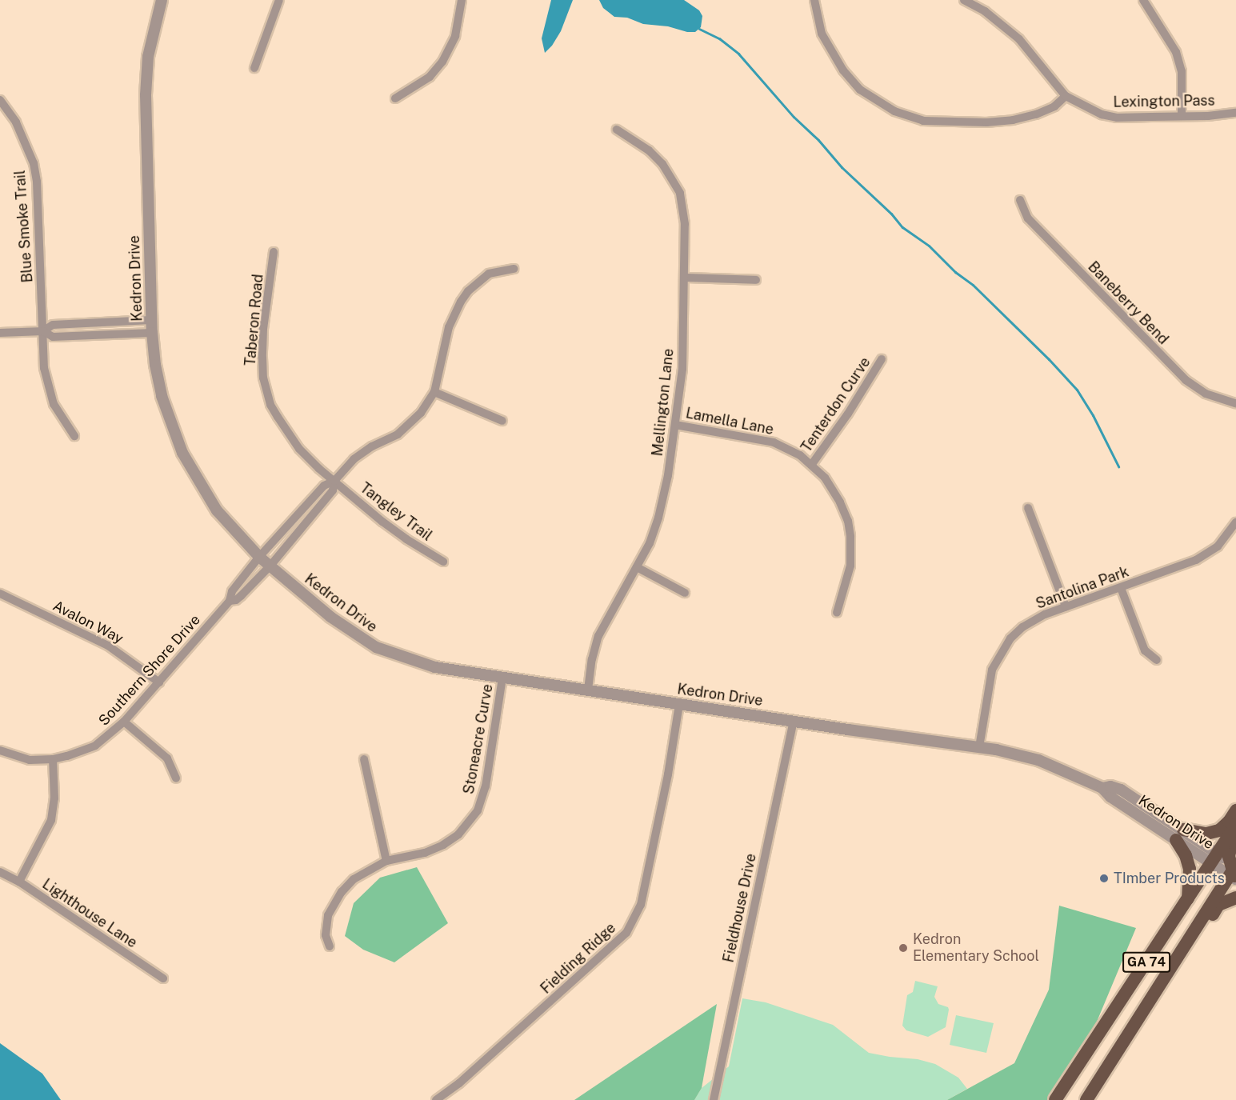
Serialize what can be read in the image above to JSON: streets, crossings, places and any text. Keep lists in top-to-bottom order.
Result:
{
  "streets": {
    "main road": ["GA 74"],
    "street": [
      "Lexington Pass",
      "Blue Smoke Trail",
      "Kedron Drive",
      "Baneberry Bend",
      "Taberon Road",
      "Mellington Lane",
      "Tenterdon Curve",
      "Lamella Lane",
      "Tangley Trail",
      "Santolina Park",
      "Avalon Way",
      "Southern Shore Drive",
      "Stoneacre Curve",
      "Fieldhouse Drive",
      "Lighthouse Lane",
      "Fielding Ridge"
    ]
  },
  "crossings": [
    ["Kedron Drive", "Mellington Lane"],
    ["Kedron Drive", "Santolina Park"],
    ["Kedron Drive", "Southern Shore Drive"],
    ["Kedron Drive", "Stoneacre Curve"],
    ["Kedron Drive", "Fieldhouse Drive"],
    ["Kedron Drive", "Fielding Ridge"],
    ["Kedron Drive", "GA 74"],
    ["Taberon Road", "Tangley Trail"],
    ["Taberon Road", "Southern Shore Drive"],
    ["Mellington Lane", "Lamella Lane"],
    ["Tenterdon Curve", "Lamella Lane"],
    ["Tangley Trail", "Southern Shore Drive"],
    ["Avalon Way", "Southern Shore Drive"]
  ],
  "places": ["TImber Products", "Kedron Elementary School"]
}
